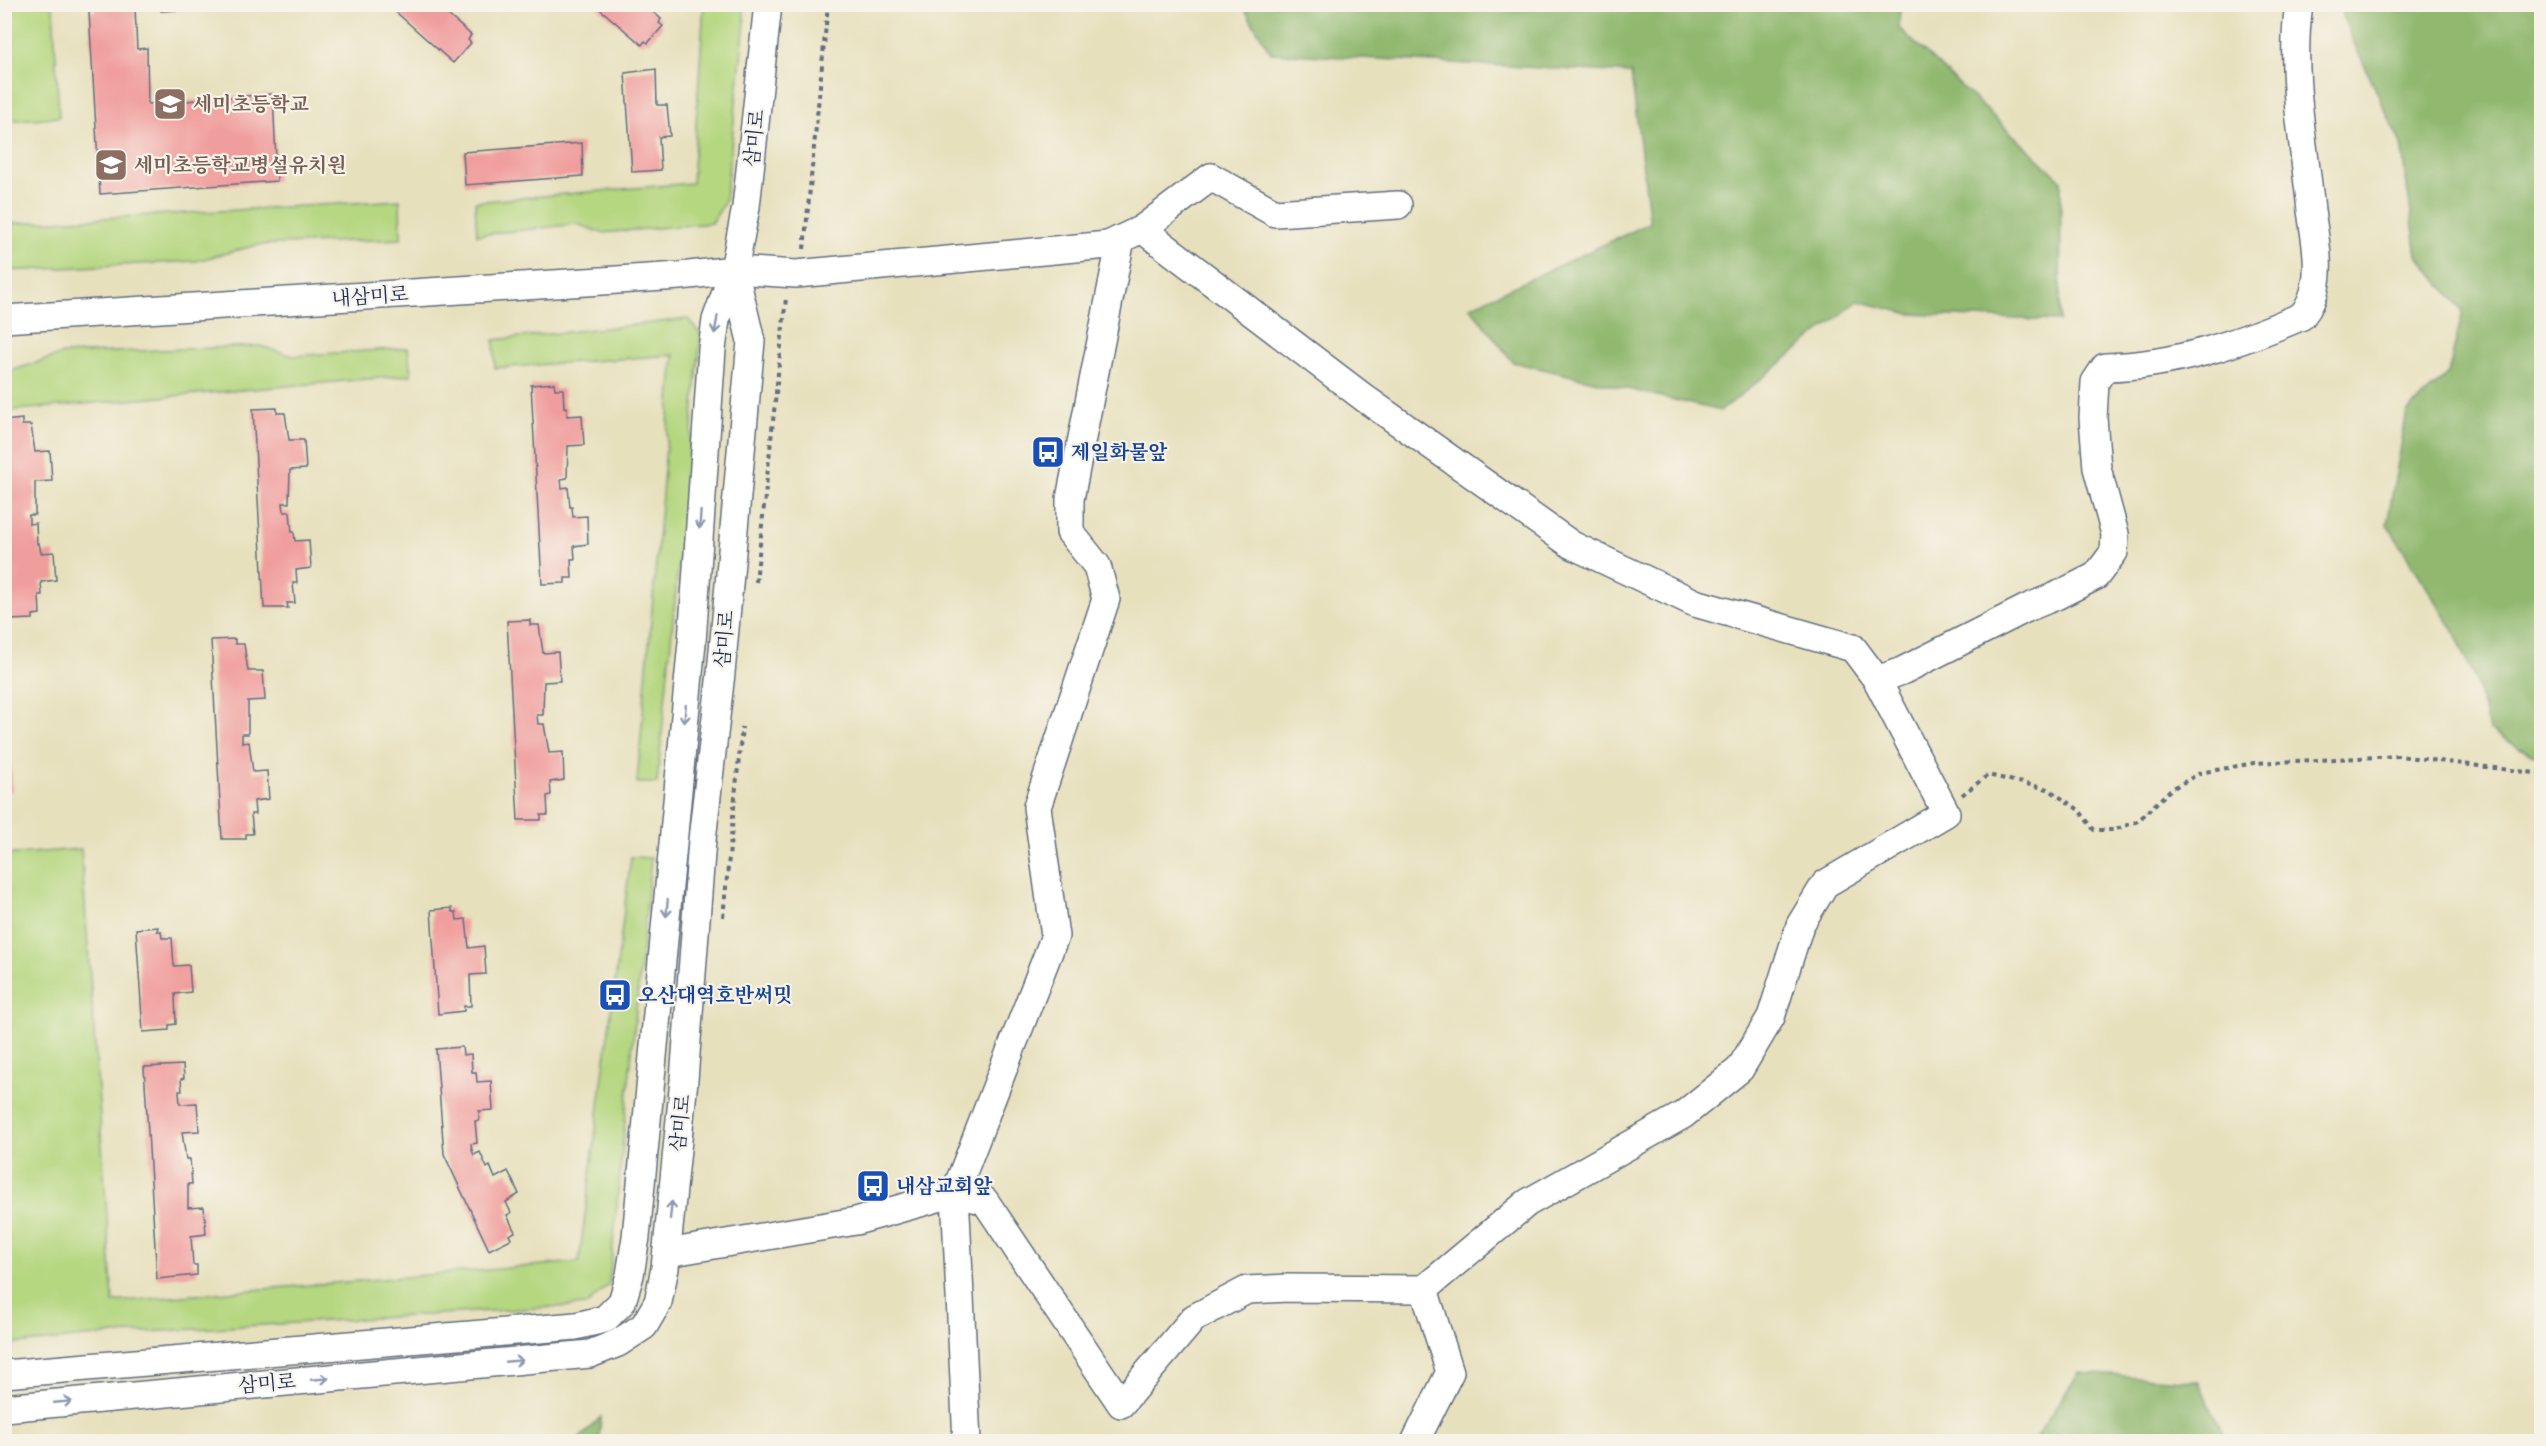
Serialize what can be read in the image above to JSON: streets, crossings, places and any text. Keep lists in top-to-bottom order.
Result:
{
  "streets": {
    "street": ["삼미로", "내삼미로"]
  },
  "crossings": [
    ["삼미로", "내삼미로"]
  ],
  "places": {
    "school or university": ["세미초등학교", "세미초등학교병설유치원"],
    "bus stop": ["제일화물앞", "오산대역호반써밋", "내삼교회앞"]
  }
}
